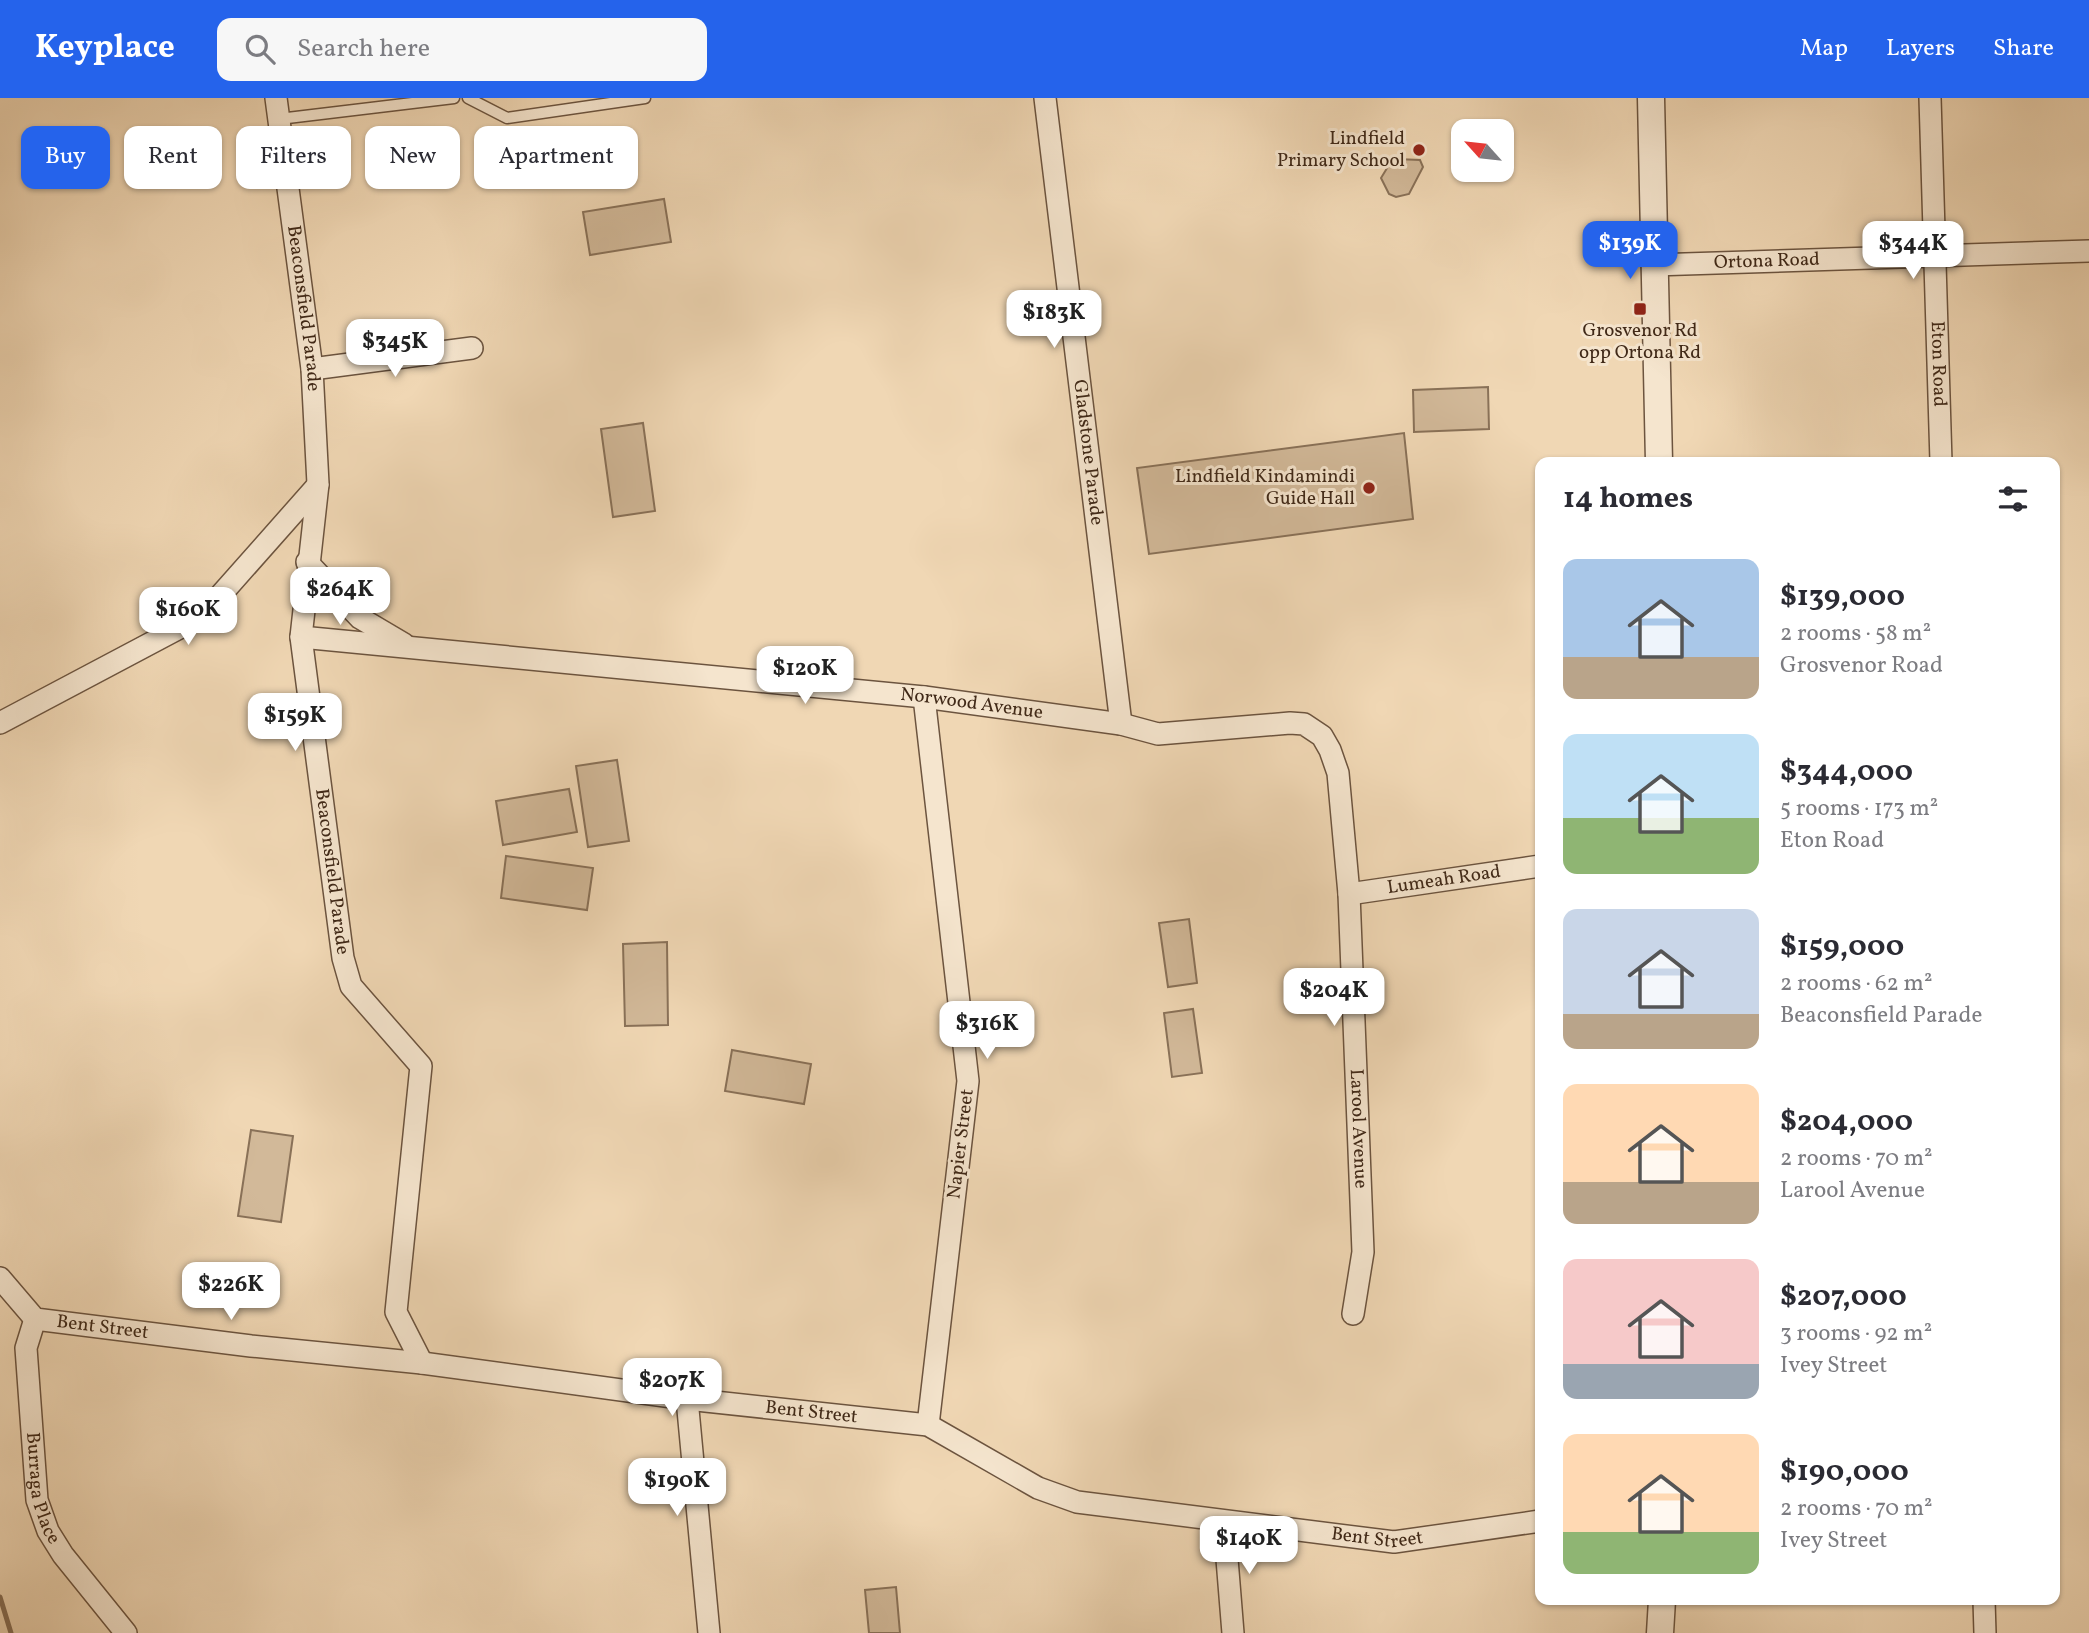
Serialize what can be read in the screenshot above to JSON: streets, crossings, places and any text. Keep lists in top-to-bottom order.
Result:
{
  "streets": {
    "street": [
      "Ortona Road",
      "Beaconsfield Parade",
      "Eton Road",
      "Gladstone Parade",
      "Norwood Avenue",
      "Lumeah Road",
      "Larool Avenue",
      "Napier Street",
      "Bent Street",
      "Burraga Place"
    ]
  },
  "crossings": [
    ["Ortona Road", "Eton Road"],
    ["Beaconsfield Parade", "Norwood Avenue"],
    ["Beaconsfield Parade", "Bent Street"],
    ["Gladstone Parade", "Norwood Avenue"],
    ["Norwood Avenue", "Larool Avenue"],
    ["Norwood Avenue", "Napier Street"],
    ["Lumeah Road", "Larool Avenue"],
    ["Napier Street", "Bent Street"],
    ["Bent Street", "Burraga Place"]
  ],
  "places": {
    "other": ["Lindfield Primary School", "Lindfield Kindamindi Guide Hall"],
    "transit": ["Grosvenor Rd opp Ortona Rd"]
  },
  "north": "top left",
  "page": {
    "header": "Keyplace",
    "search": "Search here",
    "nav": ["Map", "Layers", "Share"],
    "chip": [
      "Buy",
      "Rent",
      "Filters",
      "New",
      "Apartment"
    ],
    "price": [
      "$139K",
      "$344K",
      "$183K",
      "$345K",
      "$264K",
      "$160K",
      "$120K",
      "$159K",
      "$204K",
      "$316K",
      "$226K",
      "$207K",
      "$190K",
      "$140K"
    ],
    "heading": "14 homes",
    "list": [
      {
        "name": "$139,000",
        "note": "2 rooms · 58 m² · Grosvenor Road"
      },
      {
        "name": "$344,000",
        "note": "5 rooms · 173 m² · Eton Road"
      },
      {
        "name": "$159,000",
        "note": "2 rooms · 62 m² · Beaconsfield Parade"
      },
      {
        "name": "$204,000",
        "note": "2 rooms · 70 m² · Larool Avenue"
      },
      {
        "name": "$207,000",
        "note": "3 rooms · 92 m² · Ivey Street"
      },
      {
        "name": "$190,000",
        "note": "2 rooms · 70 m² · Ivey Street"
      }
    ]
  }
}
